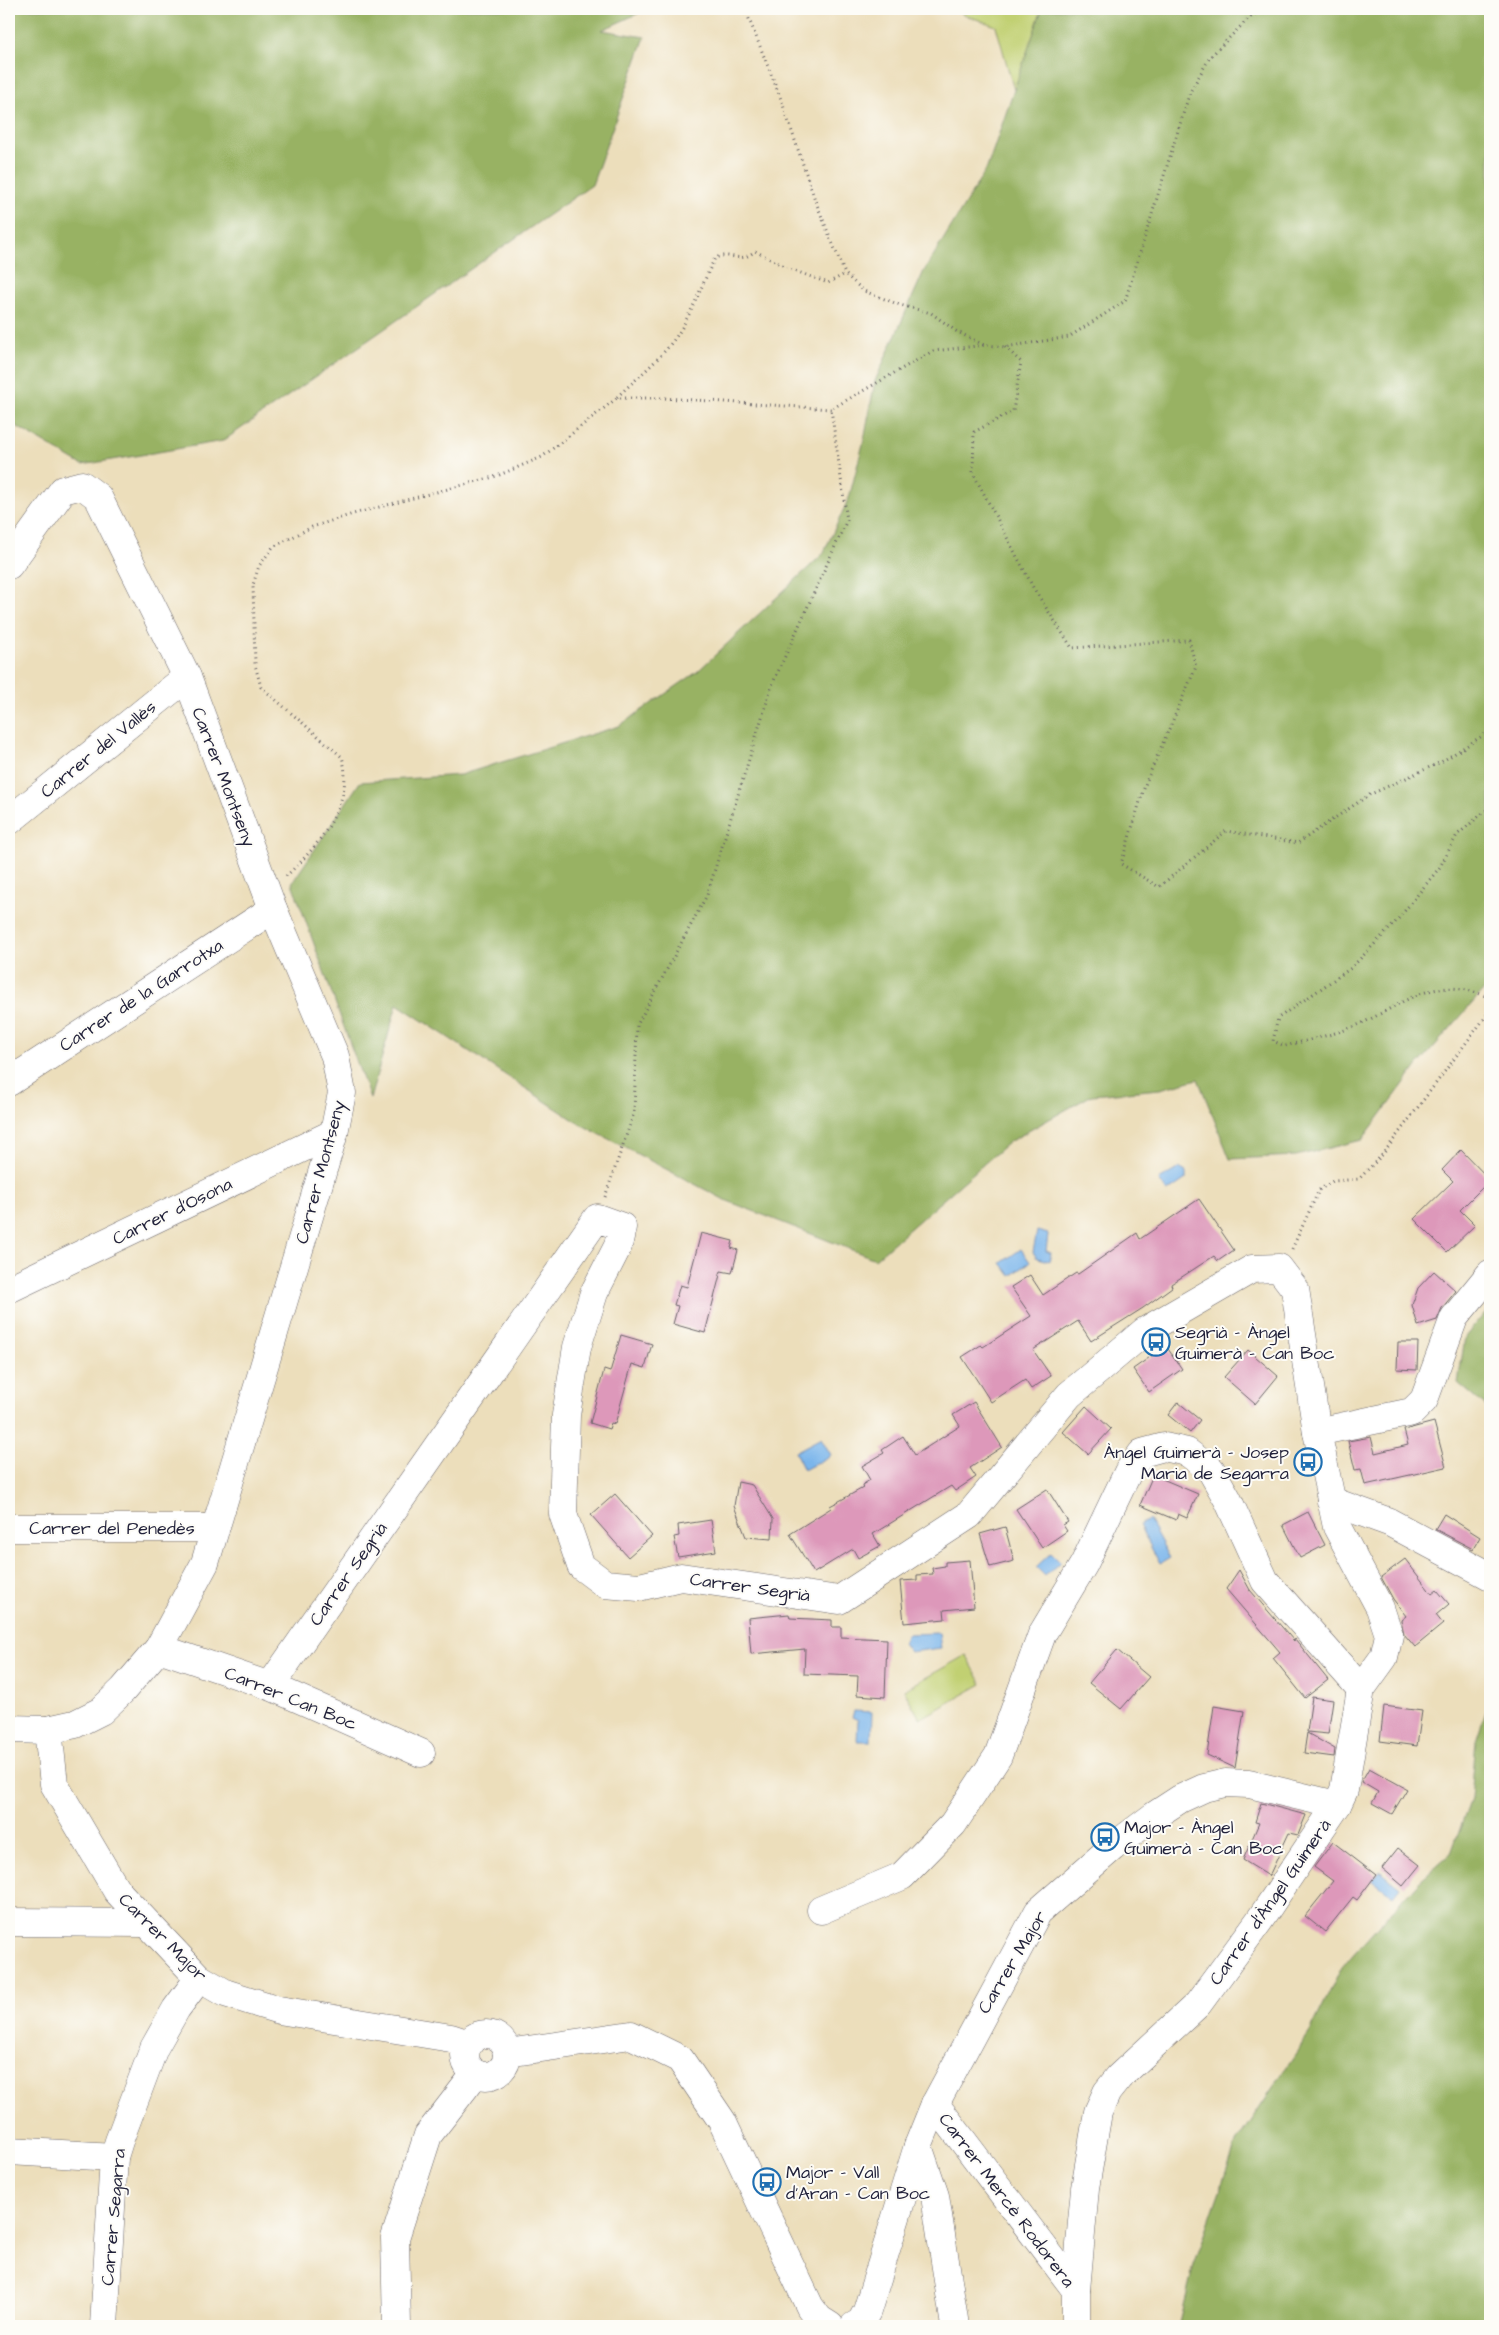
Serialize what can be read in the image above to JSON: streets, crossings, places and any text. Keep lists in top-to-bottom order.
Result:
{
  "streets": {
    "street": [
      "Carrer del Vallès",
      "Carrer Montseny",
      "Carrer de la Garrotxa",
      "Carrer d'Osona",
      "Carrer del Penedès",
      "Carrer Segrià",
      "Carrer Can Boc",
      "Carrer d'Àngel Guimerà",
      "Carrer Major",
      "Carrer Mercè Rodorera",
      "Carrer Segarra"
    ]
  },
  "crossings": [
    ["Carrer del Vallès", "Carrer Montseny"],
    ["Carrer Montseny", "Carrer de la Garrotxa"],
    ["Carrer Montseny", "Carrer d'Osona"],
    ["Carrer Montseny", "Carrer del Penedès"],
    ["Carrer Montseny", "Carrer Can Boc"],
    ["Carrer Montseny", "Carrer Major"],
    ["Carrer Segrià", "Carrer Can Boc"],
    ["Carrer Segrià", "Carrer d'Àngel Guimerà"],
    ["Carrer d'Àngel Guimerà", "Carrer Major"],
    ["Carrer d'Àngel Guimerà", "Carrer Mercè Rodorera"],
    ["Carrer Major", "Carrer Mercè Rodorera"],
    ["Carrer Major", "Carrer Segarra"]
  ],
  "places": {
    "bus stop": [
      "Segrià - Àngel Guimerà - Can Boc",
      "Àngel Guimerà - Josep Maria de Segarra",
      "Major - Àngel Guimerà - Can Boc",
      "Major - Vall d'Aran - Can Boc"
    ]
  }
}
